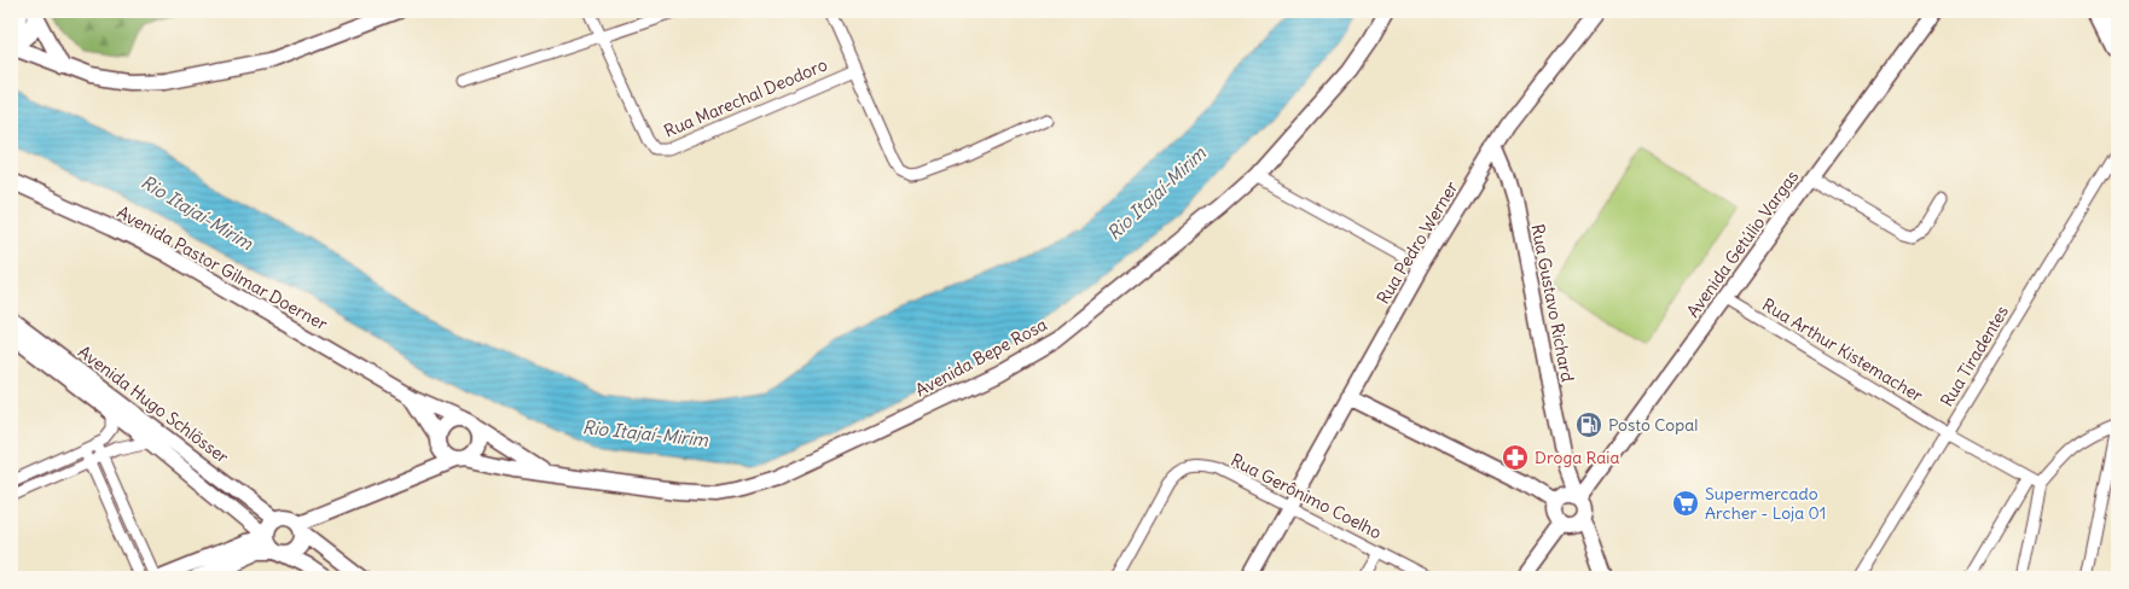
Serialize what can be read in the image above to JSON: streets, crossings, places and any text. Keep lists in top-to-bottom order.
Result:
{
  "streets": {
    "main road": [
      "Rua Pedro Werner",
      "Avenida Getúlio Vargas",
      "Avenida Pastor Gilmar Doerner",
      "Rua Gustavo Richard",
      "Avenida Bepe Rosa",
      "Avenida Hugo Schlösser"
    ],
    "street": [
      "Rua Marechal Deodoro",
      "Rua Arthur Kistemacher",
      "Rua Tiradentes",
      "Rua Gerônimo Coelho"
    ]
  },
  "crossings": [
    ["Rua Pedro Werner", "Rua Gustavo Richard"],
    ["Rua Pedro Werner", "Rua Gerônimo Coelho"],
    ["Avenida Getúlio Vargas", "Rua Gustavo Richard"],
    ["Avenida Getúlio Vargas", "Rua Arthur Kistemacher"],
    ["Avenida Pastor Gilmar Doerner", "Avenida Bepe Rosa"],
    ["Rua Arthur Kistemacher", "Rua Tiradentes"]
  ],
  "water": ["Rio Itajaí-Mirim"],
  "places": {
    "fuel station": ["Posto Copal"],
    "pharmacy": ["Droga Raia"],
    "supermarket": ["Supermercado Archer - Loja 01"]
  }
}
